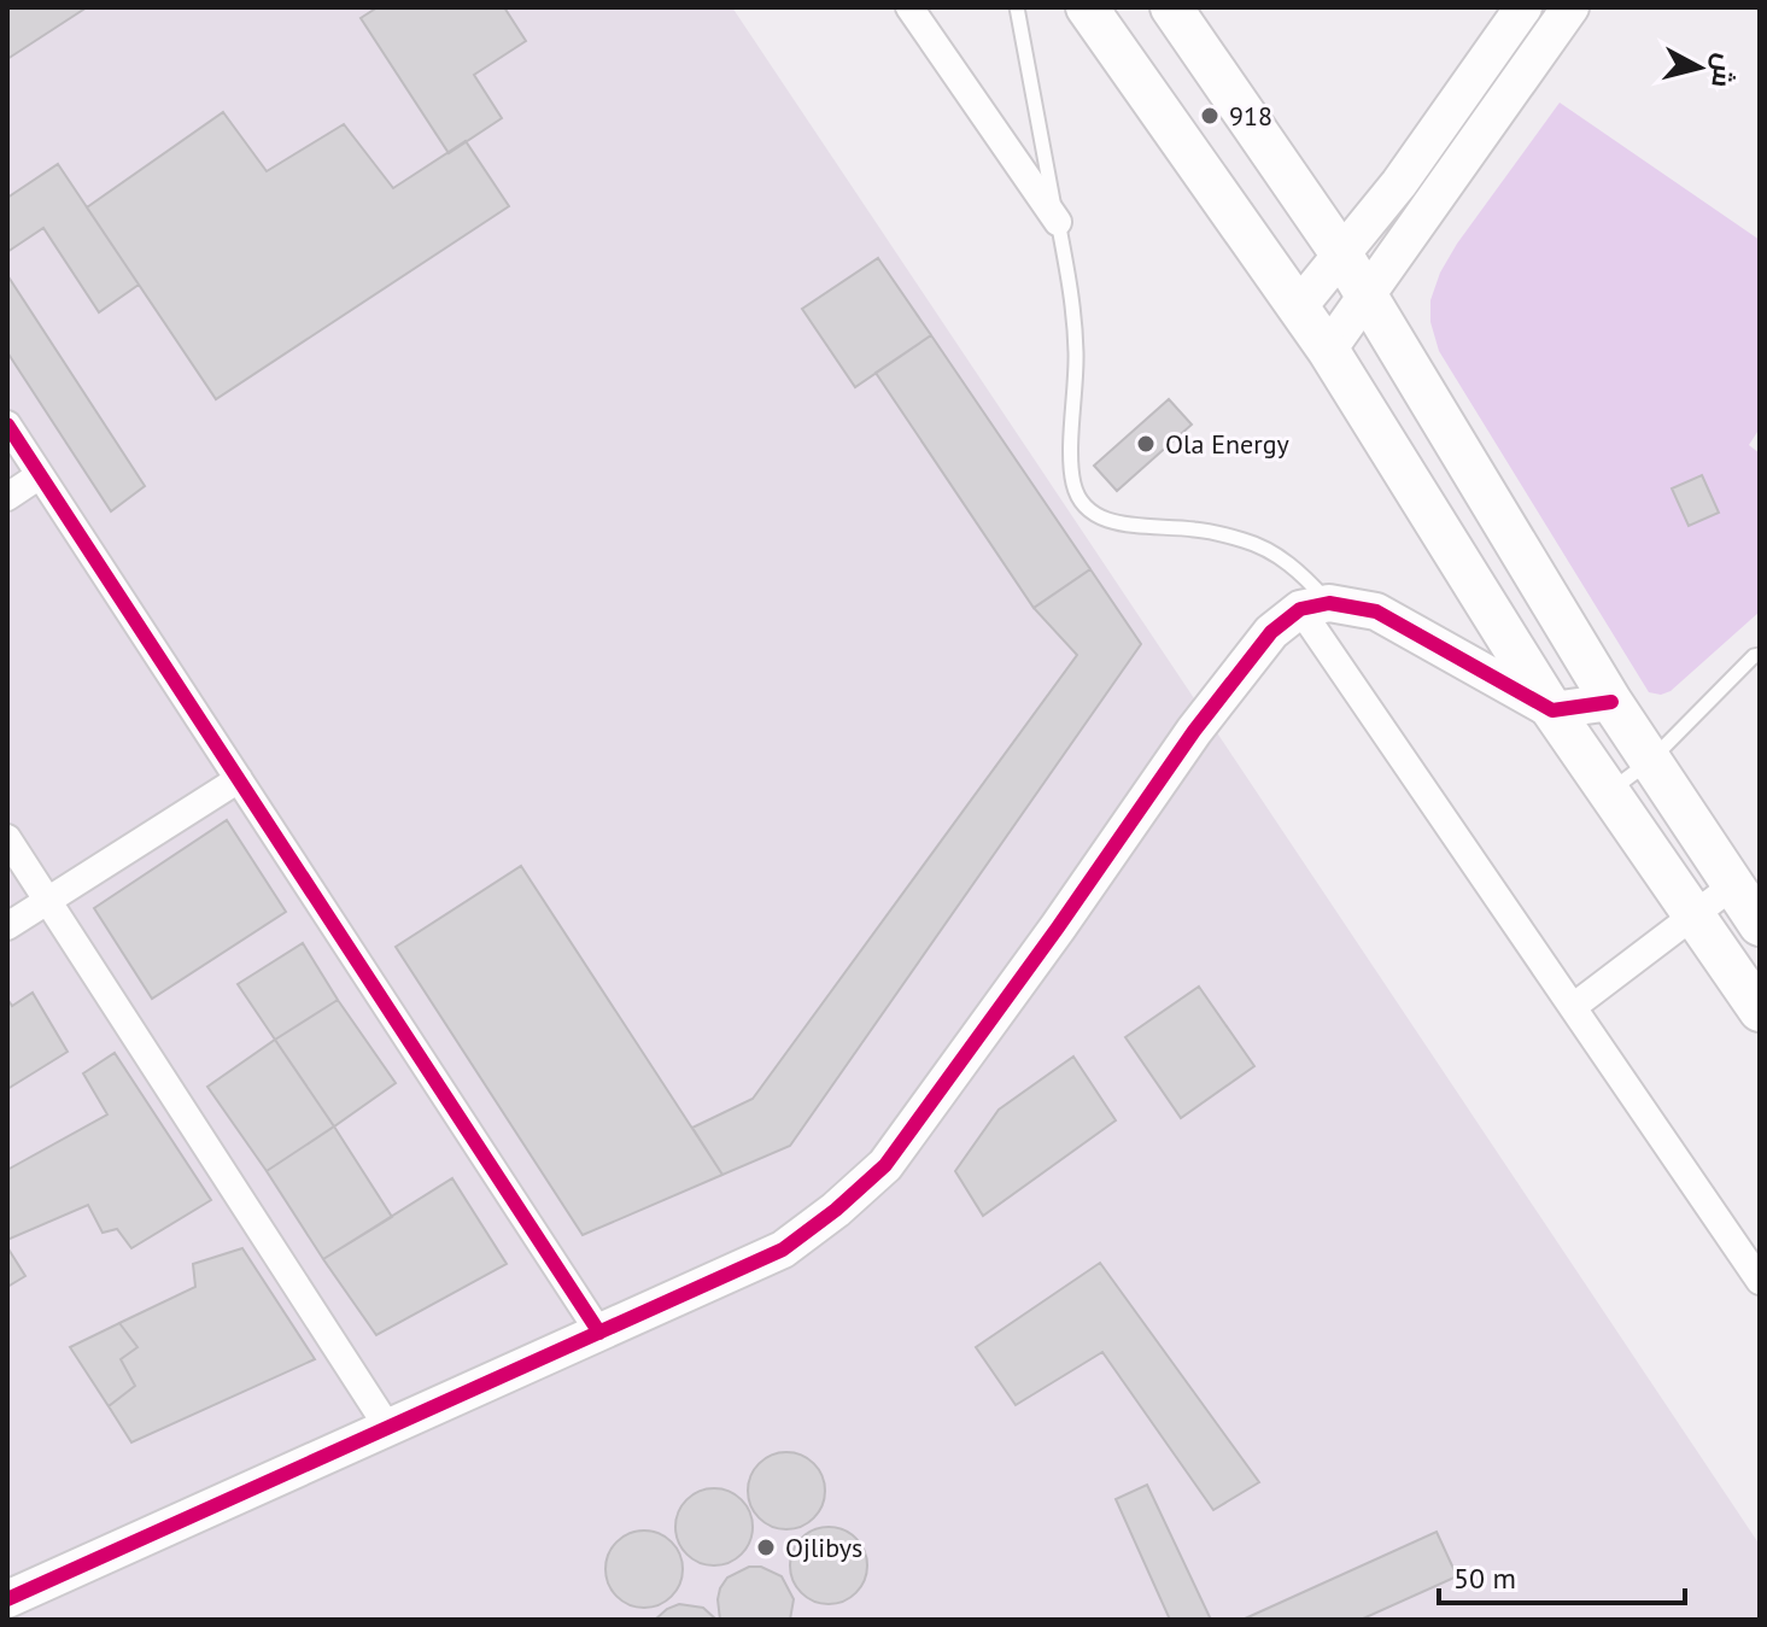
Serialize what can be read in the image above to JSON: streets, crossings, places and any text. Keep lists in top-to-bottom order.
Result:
{
  "places": ["918", "Ola Energy", "Ojlibys"],
  "scale_bar": "50 m",
  "north": "right"
}
